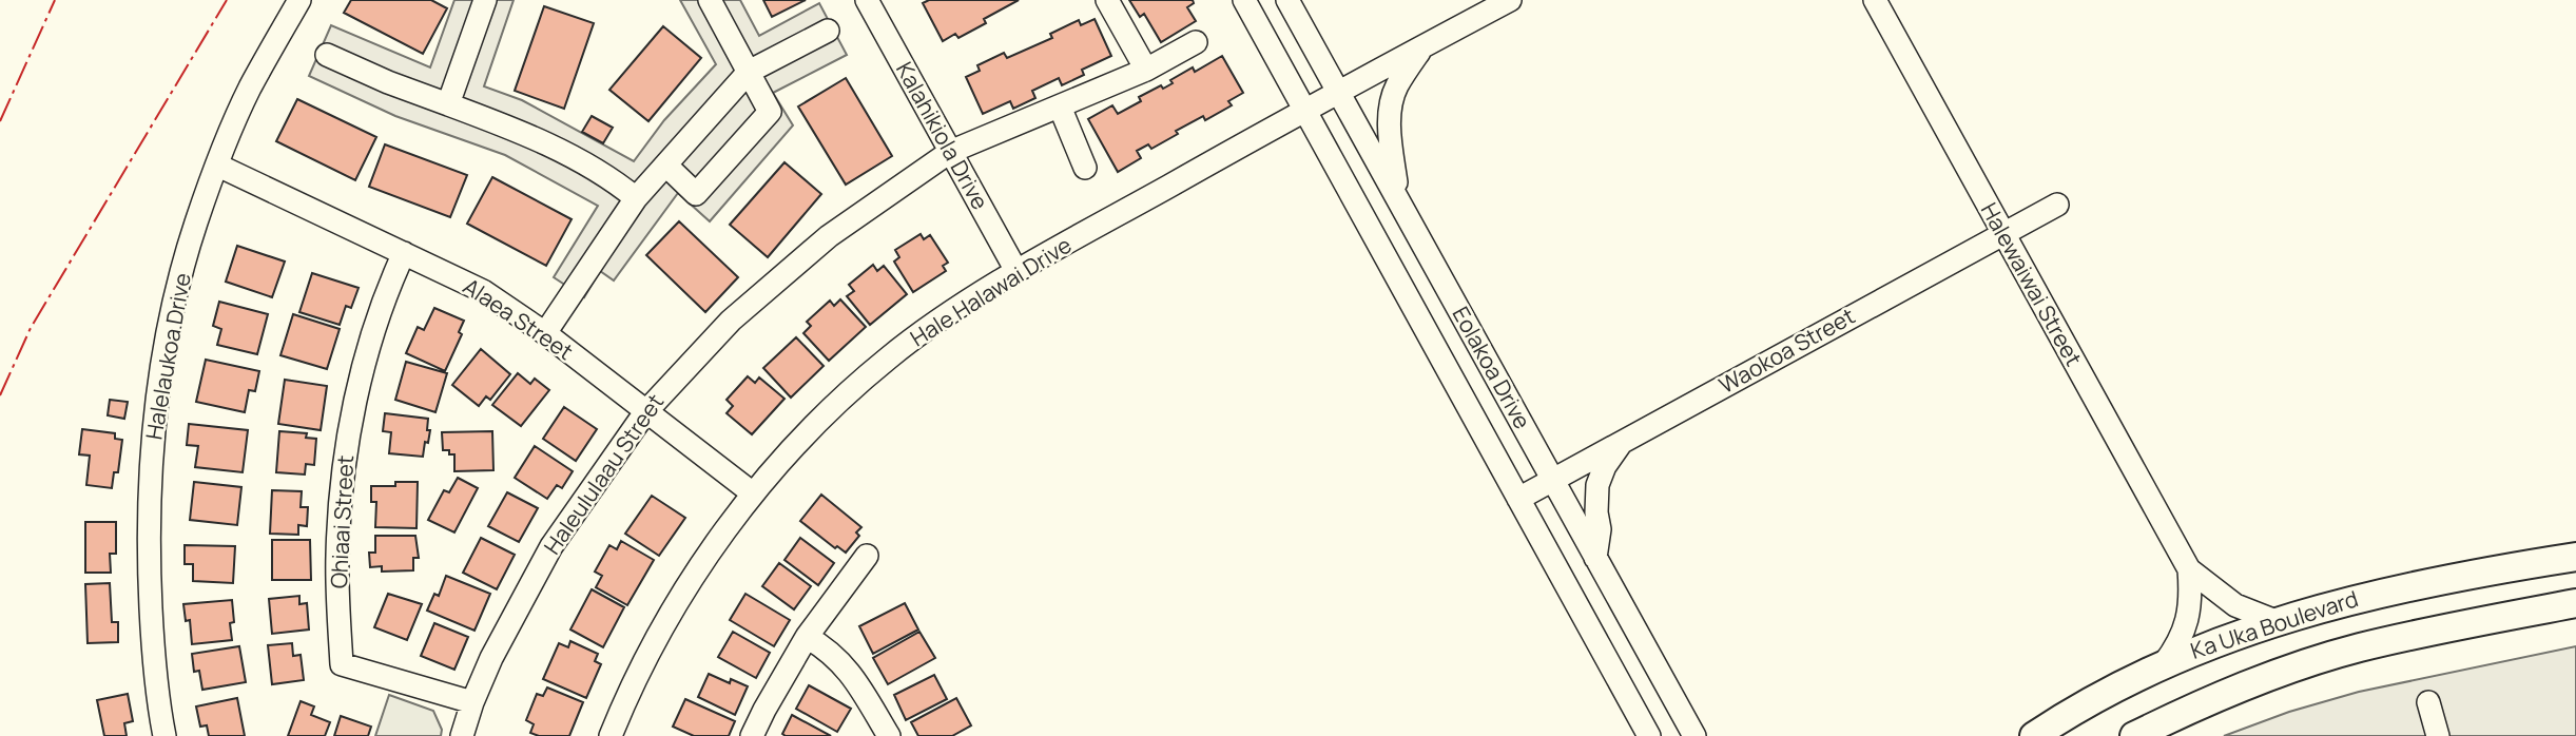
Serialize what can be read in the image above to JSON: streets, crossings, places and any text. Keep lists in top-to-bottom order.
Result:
{
  "streets": {
    "main road": ["Ka Uka Boulevard"],
    "street": [
      "Kalahikiola Drive",
      "Halewaiwai Street",
      "Hale Halawai Drive",
      "Alaea Street",
      "Waokoa Street",
      "Halelaukoa Drive",
      "Eolakoa Drive",
      "Haleululaau Street",
      "Ohiaai Street"
    ]
  },
  "crossings": [
    ["Kalahikiola Drive", "Hale Halawai Drive"],
    ["Kalahikiola Drive", "Haleululaau Street"],
    ["Halewaiwai Street", "Waokoa Street"],
    ["Halewaiwai Street", "Ka Uka Boulevard"],
    ["Hale Halawai Drive", "Alaea Street"],
    ["Hale Halawai Drive", "Eolakoa Drive"],
    ["Alaea Street", "Halelaukoa Drive"],
    ["Alaea Street", "Haleululaau Street"],
    ["Alaea Street", "Ohiaai Street"],
    ["Waokoa Street", "Eolakoa Drive"],
    ["Haleululaau Street", "Ohiaai Street"]
  ]
}
